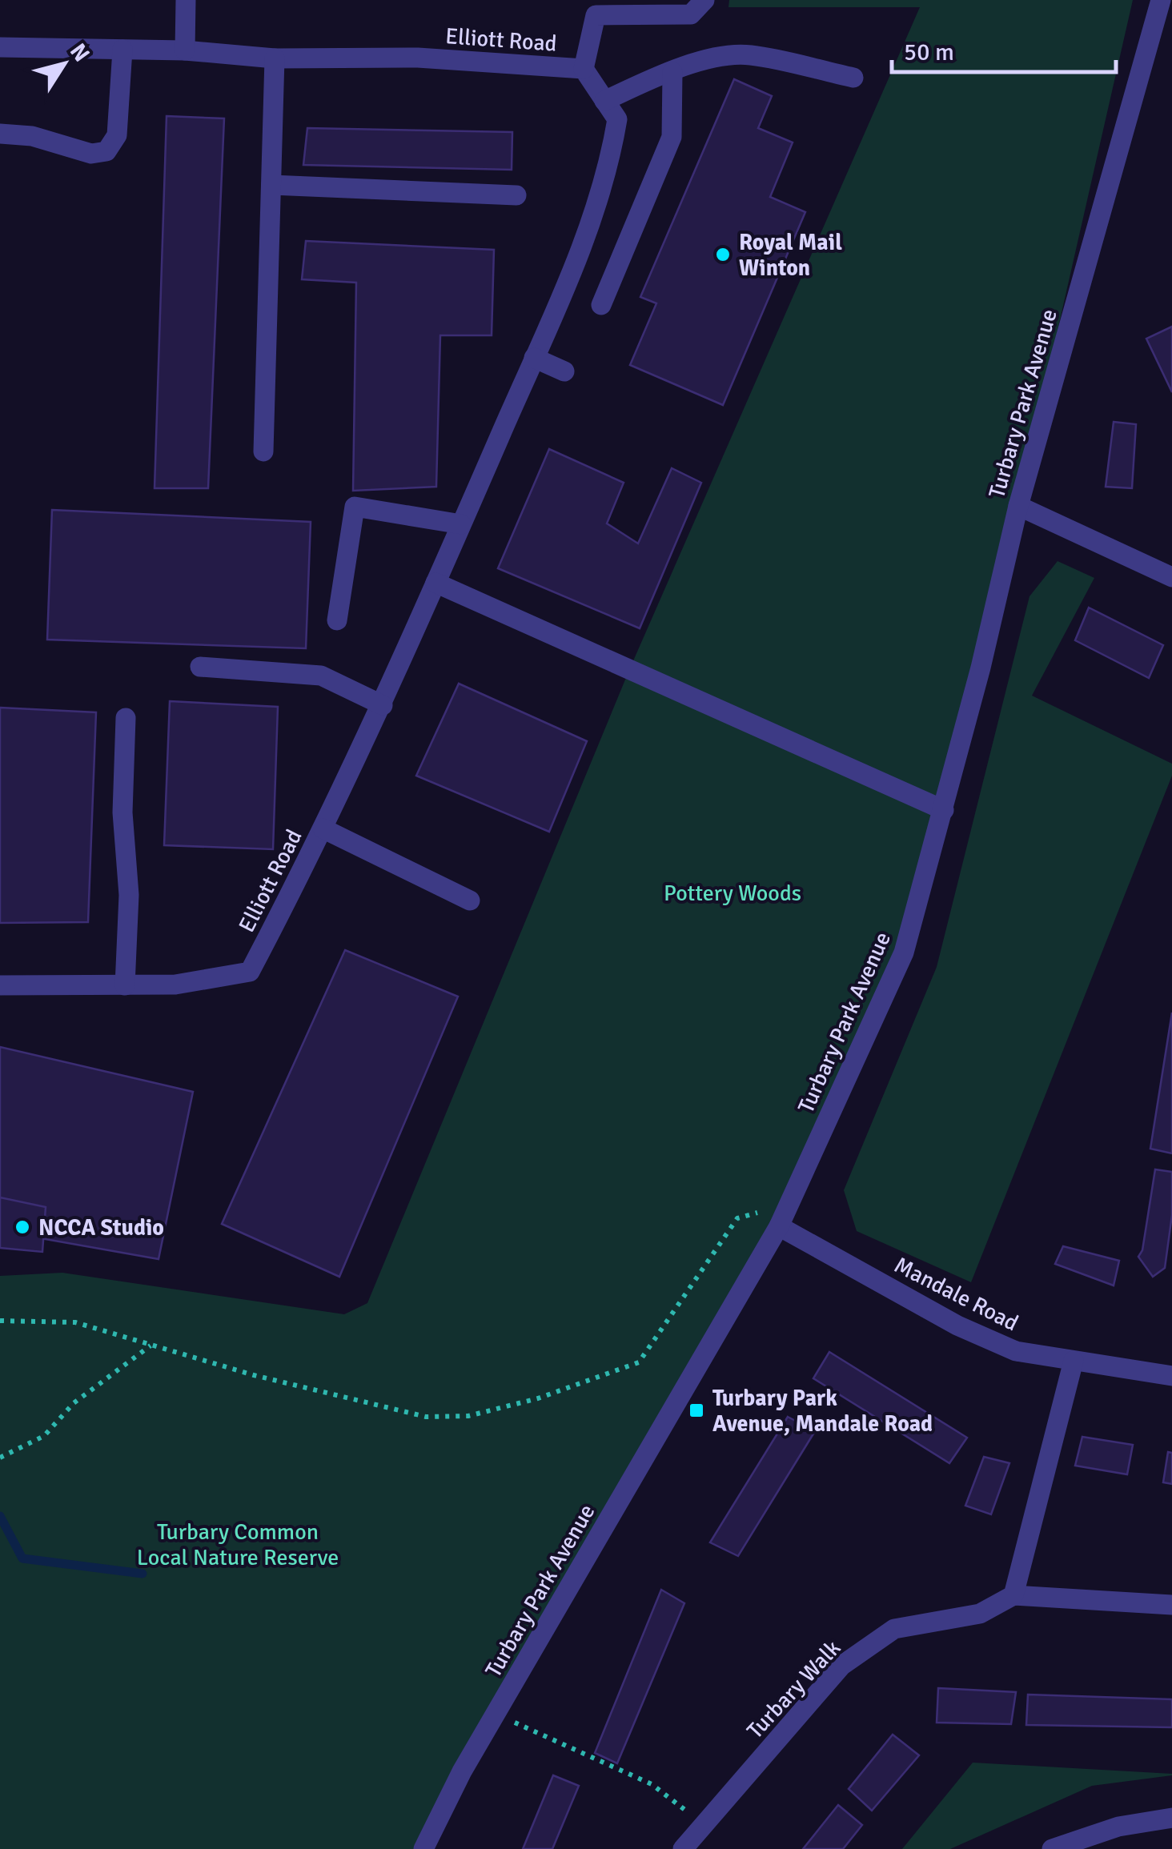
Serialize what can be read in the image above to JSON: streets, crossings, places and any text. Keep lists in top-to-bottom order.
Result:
{
  "streets": {
    "street": [
      "Elliott Road",
      "Turbary Park Avenue",
      "Mandale Road",
      "Turbary Walk"
    ]
  },
  "crossings": [
    ["Turbary Park Avenue", "Mandale Road"]
  ],
  "parks": ["Pottery Woods", "Turbary Common Local Nature Reserve"],
  "places": {
    "other": ["Royal Mail Winton", "NCCA Studio"],
    "transit": ["Turbary Park Avenue, Mandale Road"]
  },
  "scale_bar": "50 m",
  "north": "top right"
}
